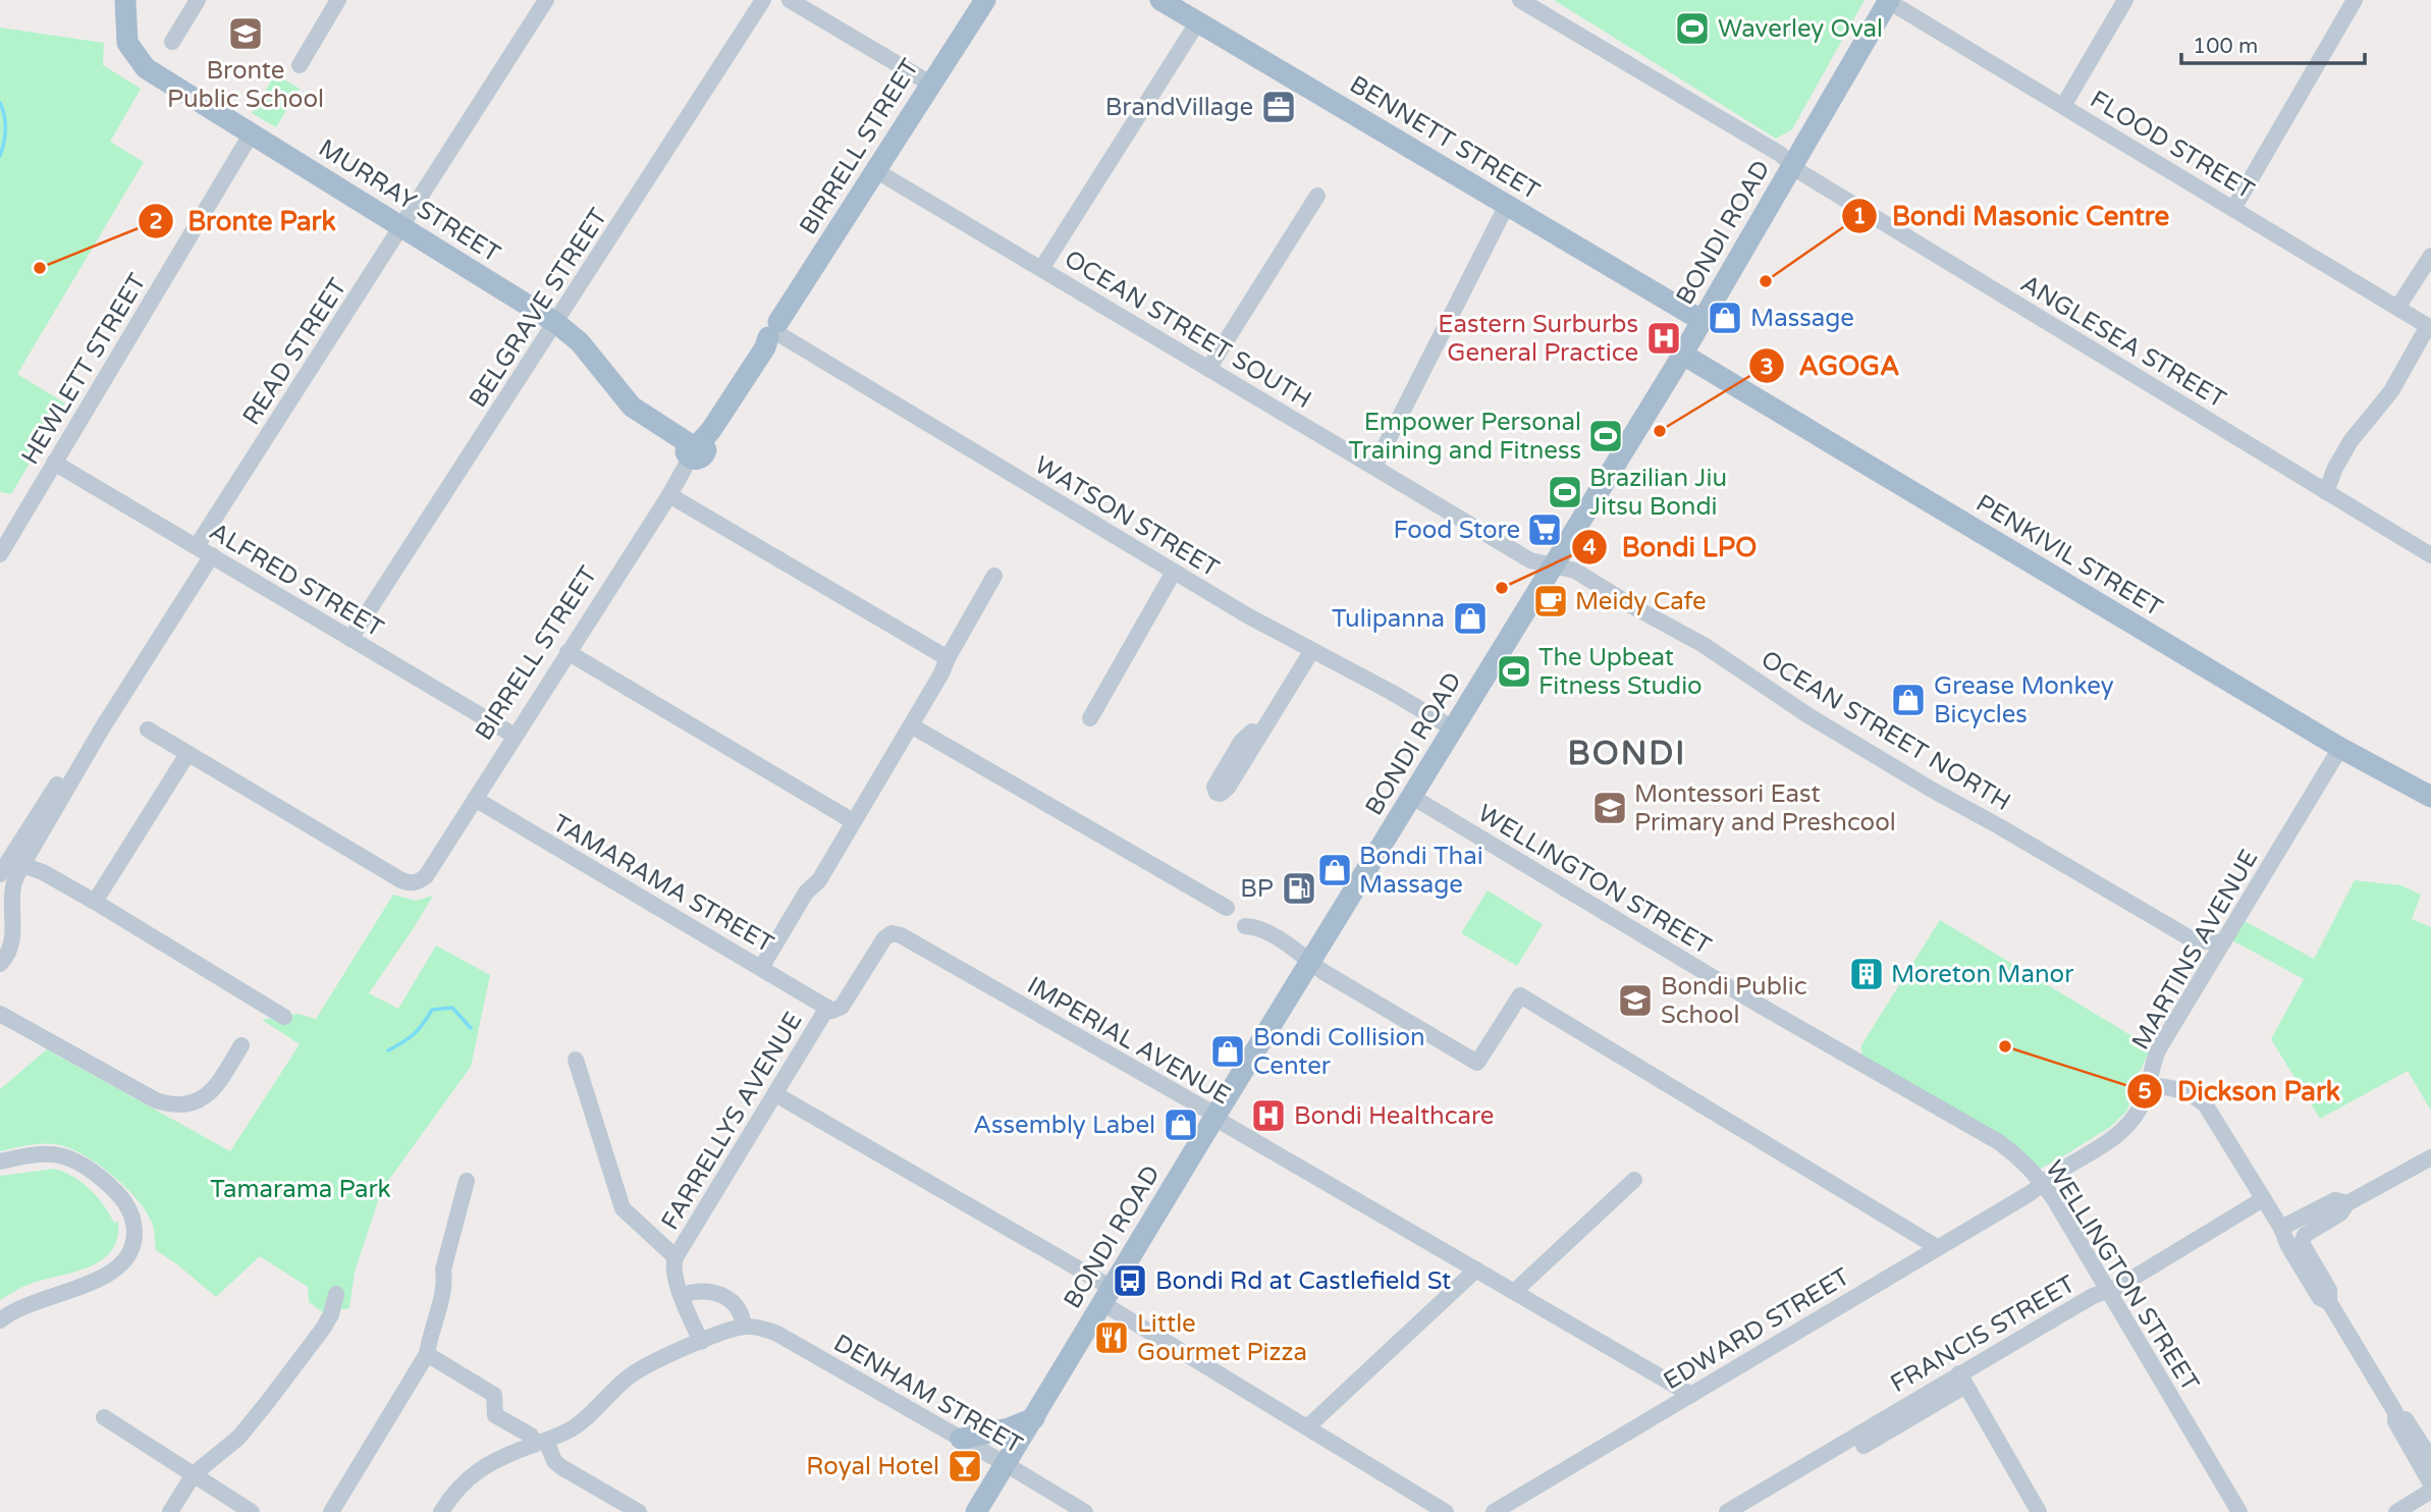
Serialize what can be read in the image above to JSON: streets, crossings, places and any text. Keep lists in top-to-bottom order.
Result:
{
  "streets": {
    "main road": [
      "BENNETT STREET",
      "BIRRELL STREET",
      "MURRAY STREET",
      "BONDI ROAD",
      "PENKIVIL STREET"
    ],
    "street": [
      "FLOOD STREET",
      "BELGRAVE STREET",
      "OCEAN STREET SOUTH",
      "ANGLESEA STREET",
      "READ STREET",
      "HEWLETT STREET",
      "WATSON STREET",
      "ALFRED STREET",
      "OCEAN STREET NORTH",
      "WELLINGTON STREET",
      "TAMARAMA STREET",
      "MARTINS AVENUE",
      "IMPERIAL AVENUE",
      "FARRELLYS AVENUE",
      "EDWARD STREET",
      "FRANCIS STREET",
      "DENHAM STREET"
    ]
  },
  "crossings": [
    ["BENNETT STREET", "BONDI ROAD"],
    ["FLOOD STREET", "BONDI ROAD"],
    ["BIRRELL STREET", "MURRAY STREET"],
    ["BIRRELL STREET", "OCEAN STREET SOUTH"],
    ["BIRRELL STREET", "WATSON STREET"],
    ["BIRRELL STREET", "ALFRED STREET"],
    ["BIRRELL STREET", "TAMARAMA STREET"],
    ["MURRAY STREET", "BELGRAVE STREET"],
    ["MURRAY STREET", "READ STREET"],
    ["MURRAY STREET", "HEWLETT STREET"],
    ["BONDI ROAD", "OCEAN STREET SOUTH"],
    ["BONDI ROAD", "ANGLESEA STREET"],
    ["BONDI ROAD", "WATSON STREET"],
    ["BONDI ROAD", "PENKIVIL STREET"],
    ["BONDI ROAD", "OCEAN STREET NORTH"],
    ["BONDI ROAD", "WELLINGTON STREET"],
    ["BONDI ROAD", "IMPERIAL AVENUE"],
    ["BONDI ROAD", "DENHAM STREET"],
    ["BELGRAVE STREET", "ALFRED STREET"],
    ["OCEAN STREET SOUTH", "OCEAN STREET NORTH"],
    ["READ STREET", "ALFRED STREET"],
    ["HEWLETT STREET", "ALFRED STREET"],
    ["PENKIVIL STREET", "MARTINS AVENUE"],
    ["OCEAN STREET NORTH", "MARTINS AVENUE"],
    ["WELLINGTON STREET", "MARTINS AVENUE"],
    ["WELLINGTON STREET", "EDWARD STREET"],
    ["WELLINGTON STREET", "FRANCIS STREET"],
    ["TAMARAMA STREET", "IMPERIAL AVENUE"],
    ["TAMARAMA STREET", "FARRELLYS AVENUE"],
    ["MARTINS AVENUE", "EDWARD STREET"],
    ["IMPERIAL AVENUE", "FARRELLYS AVENUE"],
    ["IMPERIAL AVENUE", "EDWARD STREET"]
  ],
  "districts": ["BONDI"],
  "parks": ["Tamarama Park"],
  "places": {
    "sports": [
      "Waverley Oval",
      "Empower Personal Training and Fitness",
      "Brazilian Jiu Jitsu Bondi",
      "The Upbeat Fitness Studio"
    ],
    "school or university": ["Bronte Public School", "Montessori East Primary and Preshcool", "Bondi Public School"],
    "office": ["BrandVillage"],
    "other": [
      "Bronte Park",
      "Bondi Masonic Centre",
      "AGOGA",
      "Bondi LPO",
      "Dickson Park"
    ],
    "shop": [
      "Massage",
      "Tulipanna",
      "Grease Monkey Bicycles",
      "Bondi Thai Massage",
      "Bondi Collision Center",
      "Assembly Label"
    ],
    "hospital": ["Eastern Surburbs General Practice", "Bondi Healthcare"],
    "supermarket": ["Food Store"],
    "cafe": ["Meidy Cafe"],
    "fuel station": ["BP"],
    "building": ["Moreton Manor"],
    "bus stop": ["Bondi Rd at Castlefield St"],
    "restaurant": ["Little Gourmet Pizza"],
    "bar": ["Royal Hotel"]
  },
  "scale_bar": "100 m"
}
